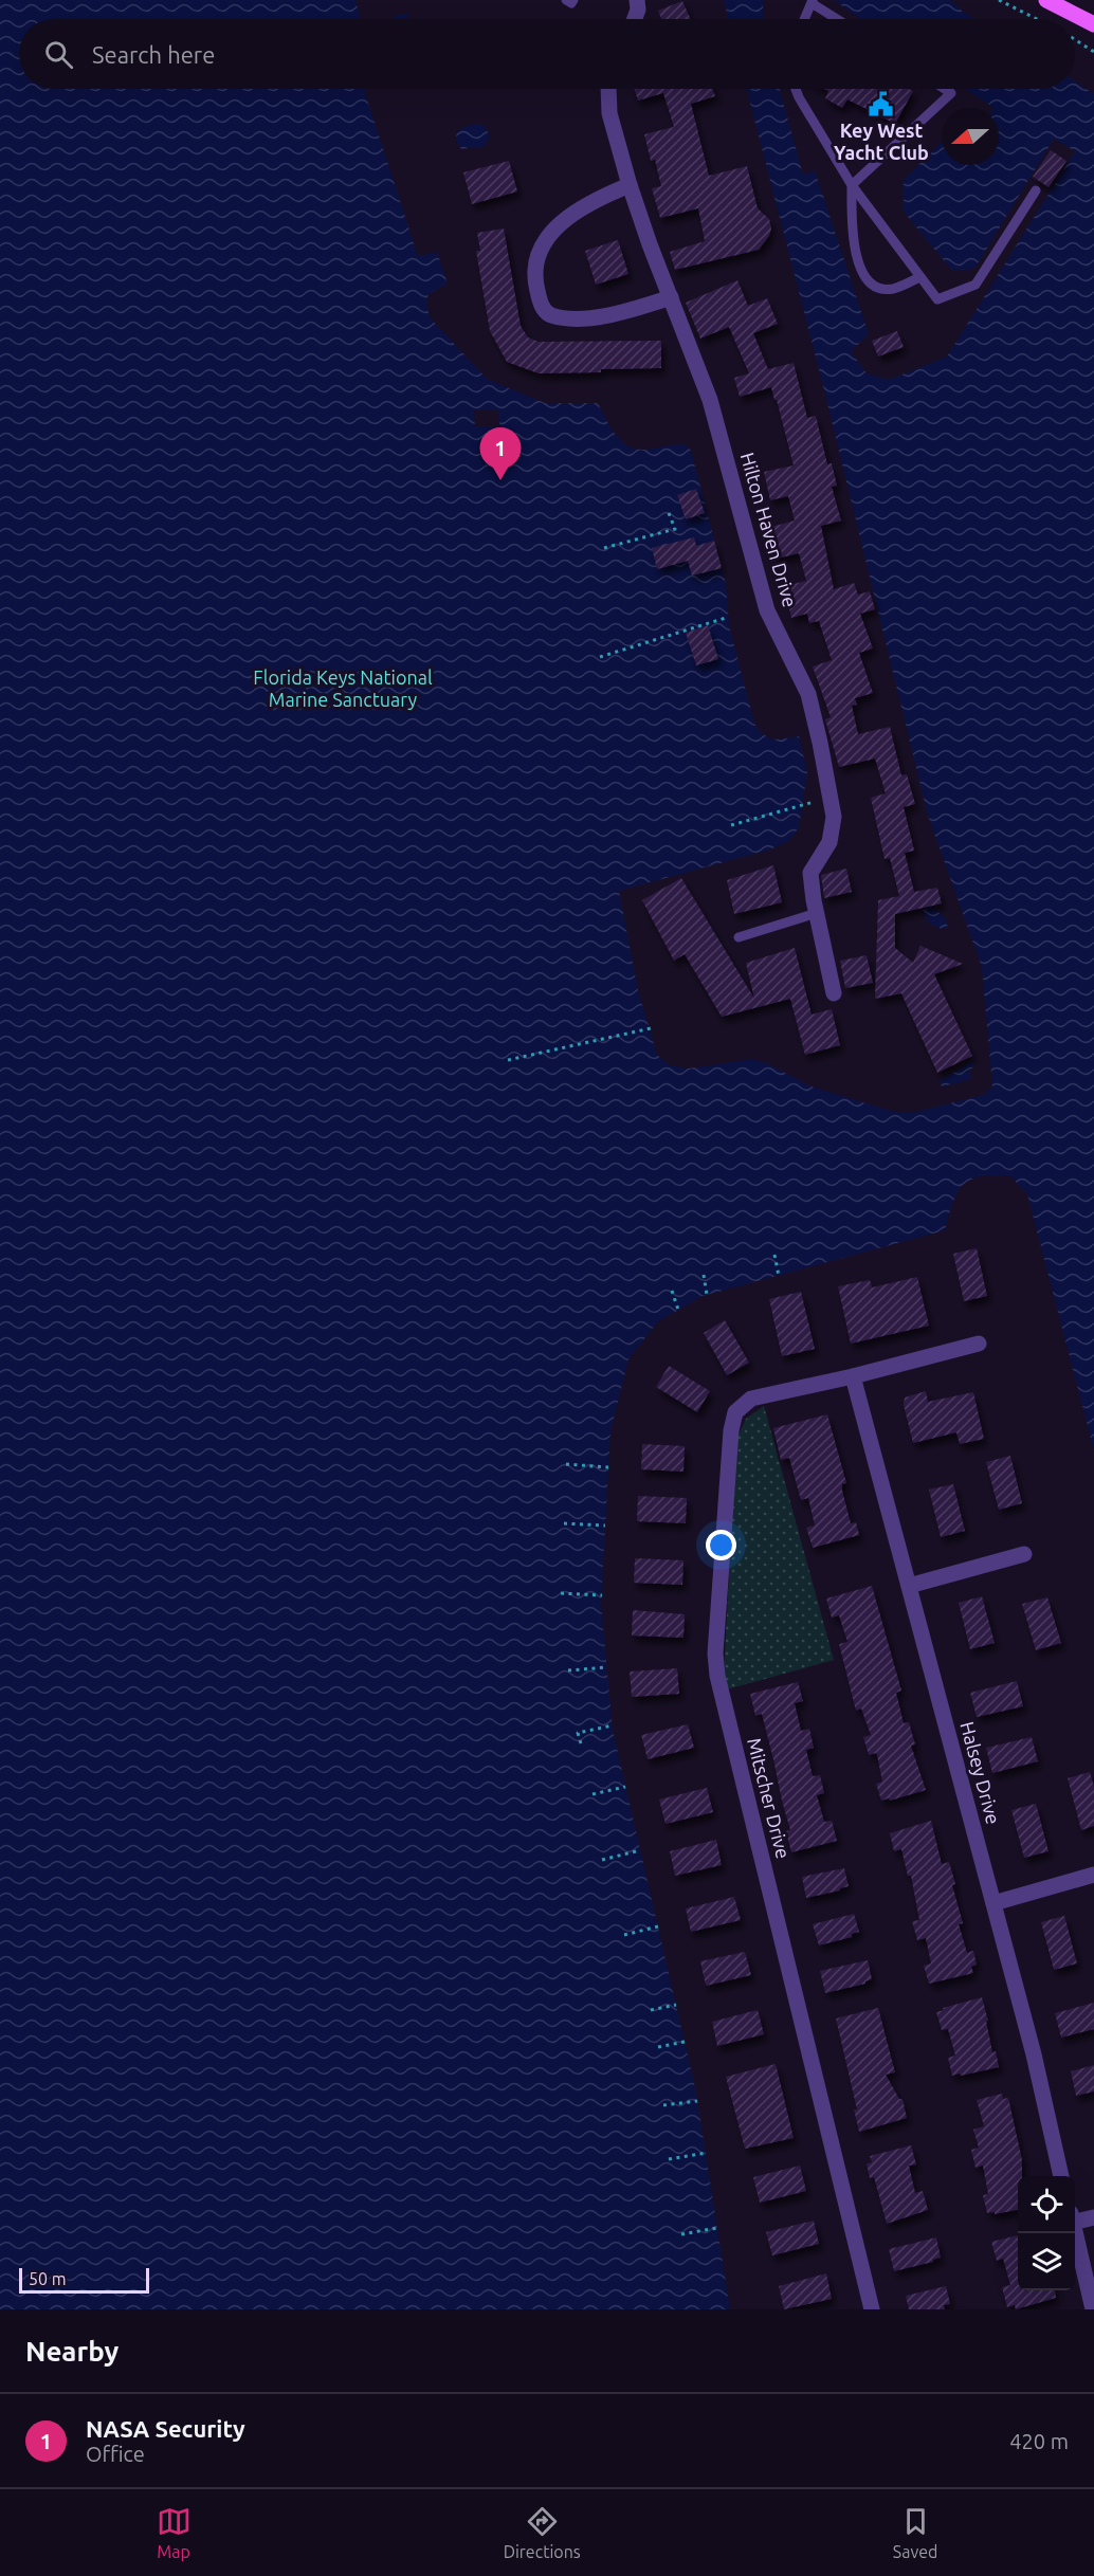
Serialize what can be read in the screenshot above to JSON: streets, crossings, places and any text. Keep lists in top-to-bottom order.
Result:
{
  "streets": {
    "street": ["Hilton Haven Drive", "Halsey Drive", "Mitscher Drive"]
  },
  "crossings": [
    ["Halsey Drive", "Mitscher Drive"]
  ],
  "parks": ["Florida Keys National Marine Sanctuary"],
  "places": {
    "public building": ["Key West Yacht Club"]
  },
  "scale_bar": "50 m",
  "north": "left",
  "page": {
    "search": "Search here",
    "pins": "1",
    "scale": "50 m",
    "heading": "Nearby",
    "list": [
      {
        "mark": "1",
        "name": "NASA Security",
        "note": "Office",
        "value": "420 m"
      }
    ],
    "nav": ["Map", "Directions", "Saved"]
  }
}
